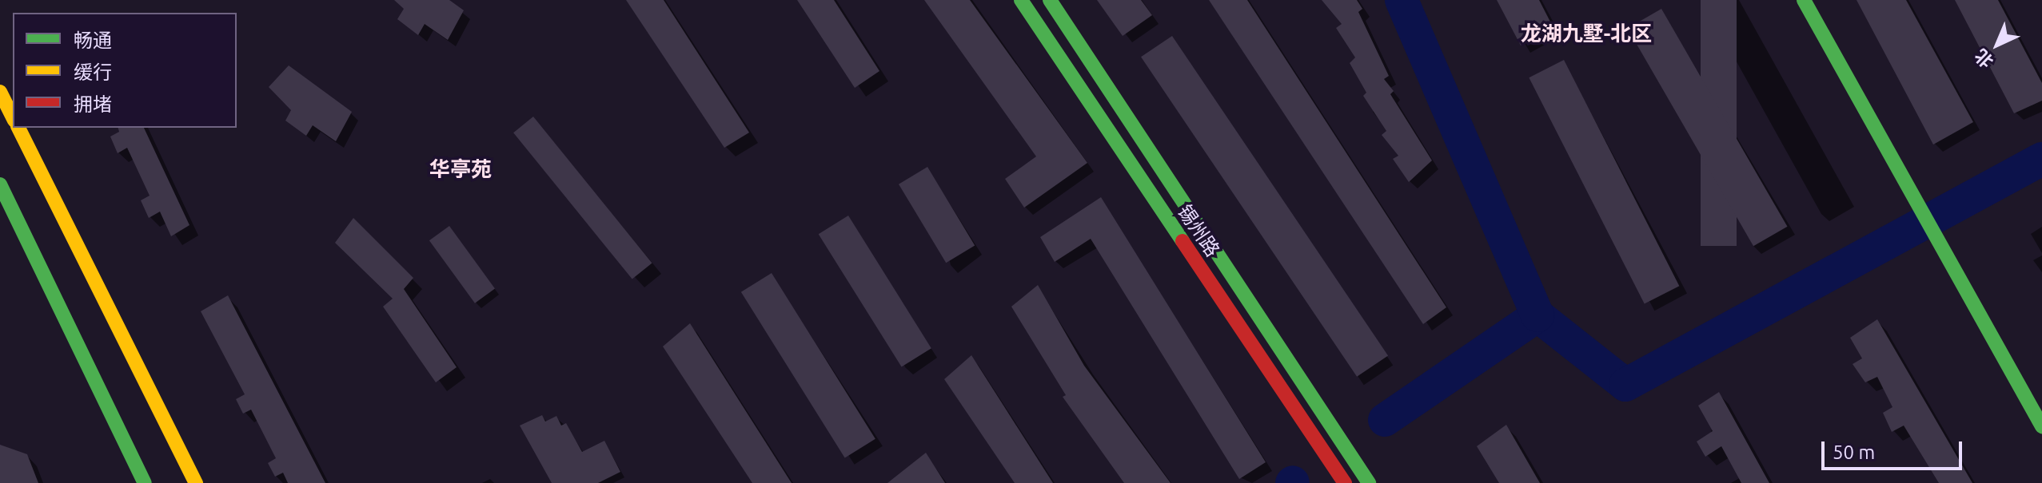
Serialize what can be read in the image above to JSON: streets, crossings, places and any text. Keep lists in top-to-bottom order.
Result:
{
  "streets": {
    "street": ["锡州路"]
  },
  "districts": ["龙湖九墅-北区", "华亭苑"],
  "legend": ["畅通", "缓行", "拥堵"],
  "scale_bar": "50 m",
  "north": "bottom left"
}
